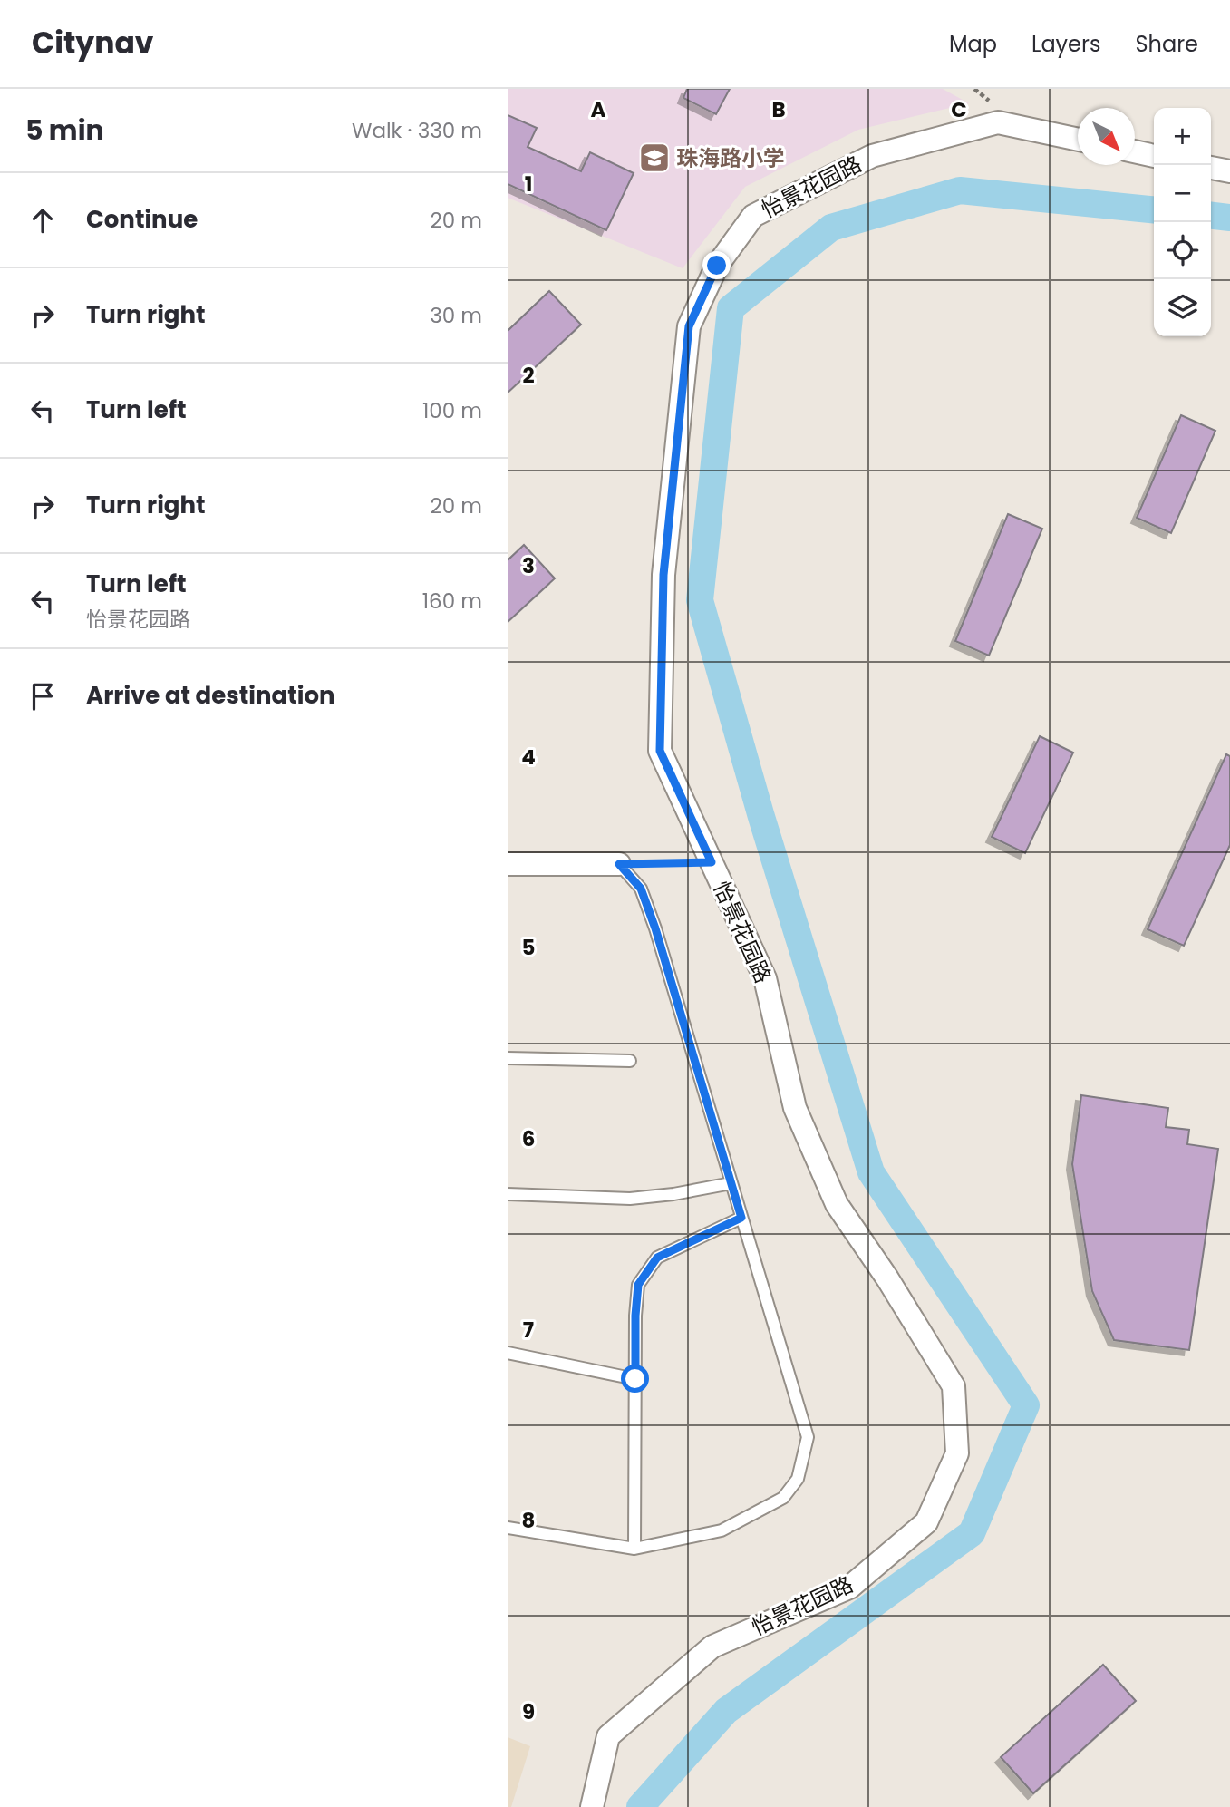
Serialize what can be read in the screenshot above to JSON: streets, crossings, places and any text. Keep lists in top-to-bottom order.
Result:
{
  "streets": {
    "street": ["怡景花园路"]
  },
  "places": {
    "school or university": ["珠海路小学"]
  },
  "north": "bottom right",
  "page": {
    "header": "Citynav",
    "nav": ["Map", "Layers", "Share"],
    "heading": ["5 min", "Walk · 330 m"],
    "map_buttons": ["+", "−"],
    "list": [
      ["Continue", "20 m"],
      ["Turn right", "30 m"],
      ["Turn left", "100 m"],
      ["Turn right", "20 m"],
      ["Turn left", "怡景花园路", "160 m"],
      "Arrive at destination"
    ]
  },
  "grid": {
    "columns": ["A", "B", "C"],
    "rows": [
      "1",
      "2",
      "3",
      "4",
      "5",
      "6",
      "7",
      "8",
      "9"
    ]
  }
}
